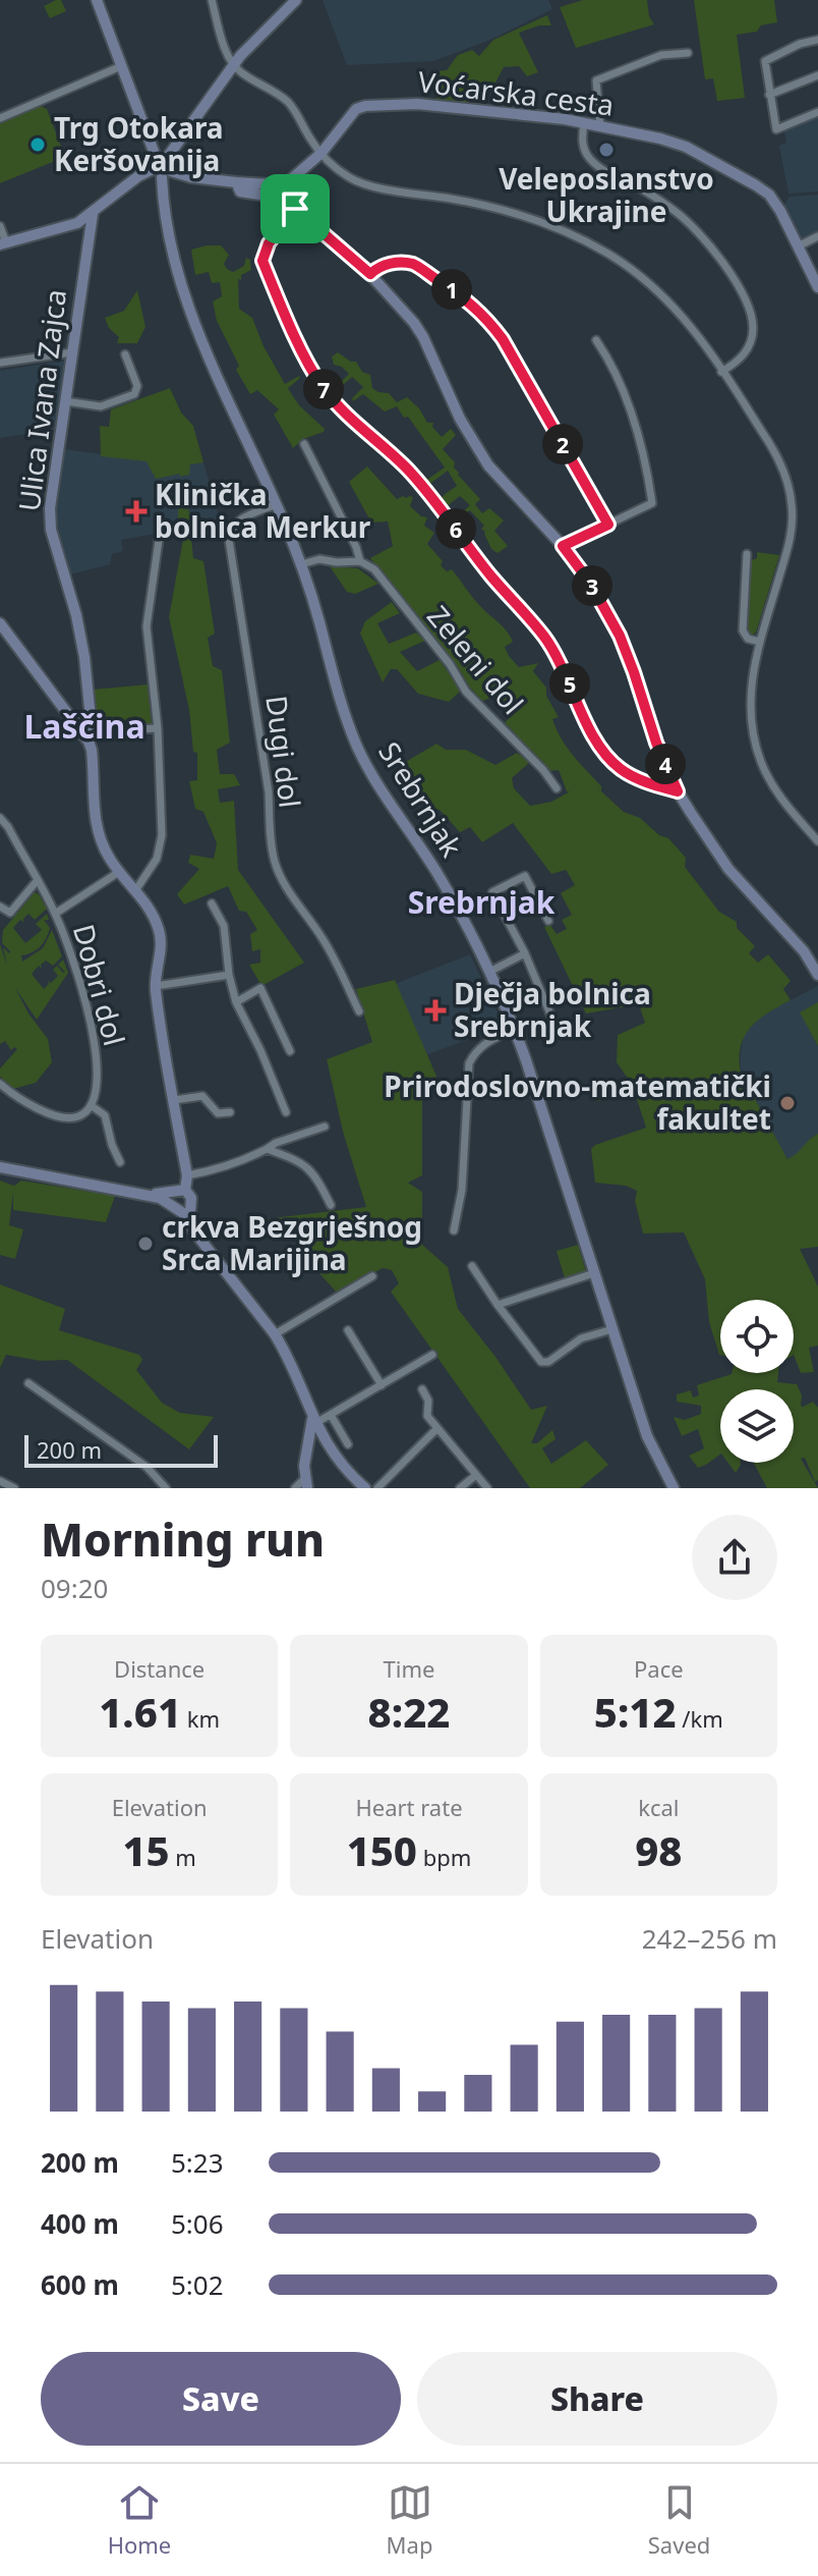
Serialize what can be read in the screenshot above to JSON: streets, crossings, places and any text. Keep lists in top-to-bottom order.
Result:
{
  "streets": {
    "main road": ["Voćarska cesta", "Ulica Ivana Zajca", "Srebrnjak"],
    "street": ["Zeleni dol", "Dugi dol", "Dobri dol"]
  },
  "crossings": [
    ["Voćarska cesta", "Srebrnjak"],
    ["Dugi dol", "Srebrnjak"]
  ],
  "districts": ["Laščina", "Srebrnjak"],
  "places": {
    "other": [
      "Trg Otokara Keršovanija",
      "Veleposlanstvo Ukrajine",
      "Prirodoslovno-matematički fakultet",
      "crkva Bezgrješnog Srca Marijina"
    ],
    "health": ["Klinička bolnica Merkur", "Dječja bolnica Srebrnjak"]
  },
  "scale_bar": "200 m",
  "page": {
    "pins": [
      "1",
      "7",
      "2",
      "6",
      "3",
      "5",
      "4"
    ],
    "scale": "200 m",
    "heading": ["Morning run", "09:20"],
    "stats": [
      ["Distance", "1.61 km"],
      ["Time", "8:22"],
      ["Pace", "5:12 /km"],
      ["Elevation", "15 m"],
      ["Heart rate", "150 bpm"],
      ["kcal", "98"]
    ],
    "chart": ["Elevation", "242–256 m"],
    "list": [
      {
        "name": "200 m",
        "note": "5:23"
      },
      {
        "name": "400 m",
        "note": "5:06"
      },
      {
        "name": "600 m",
        "note": "5:02"
      }
    ],
    "buttons": ["Save", "Share"],
    "tabs": ["Home", "Map", "Saved"]
  }
}
